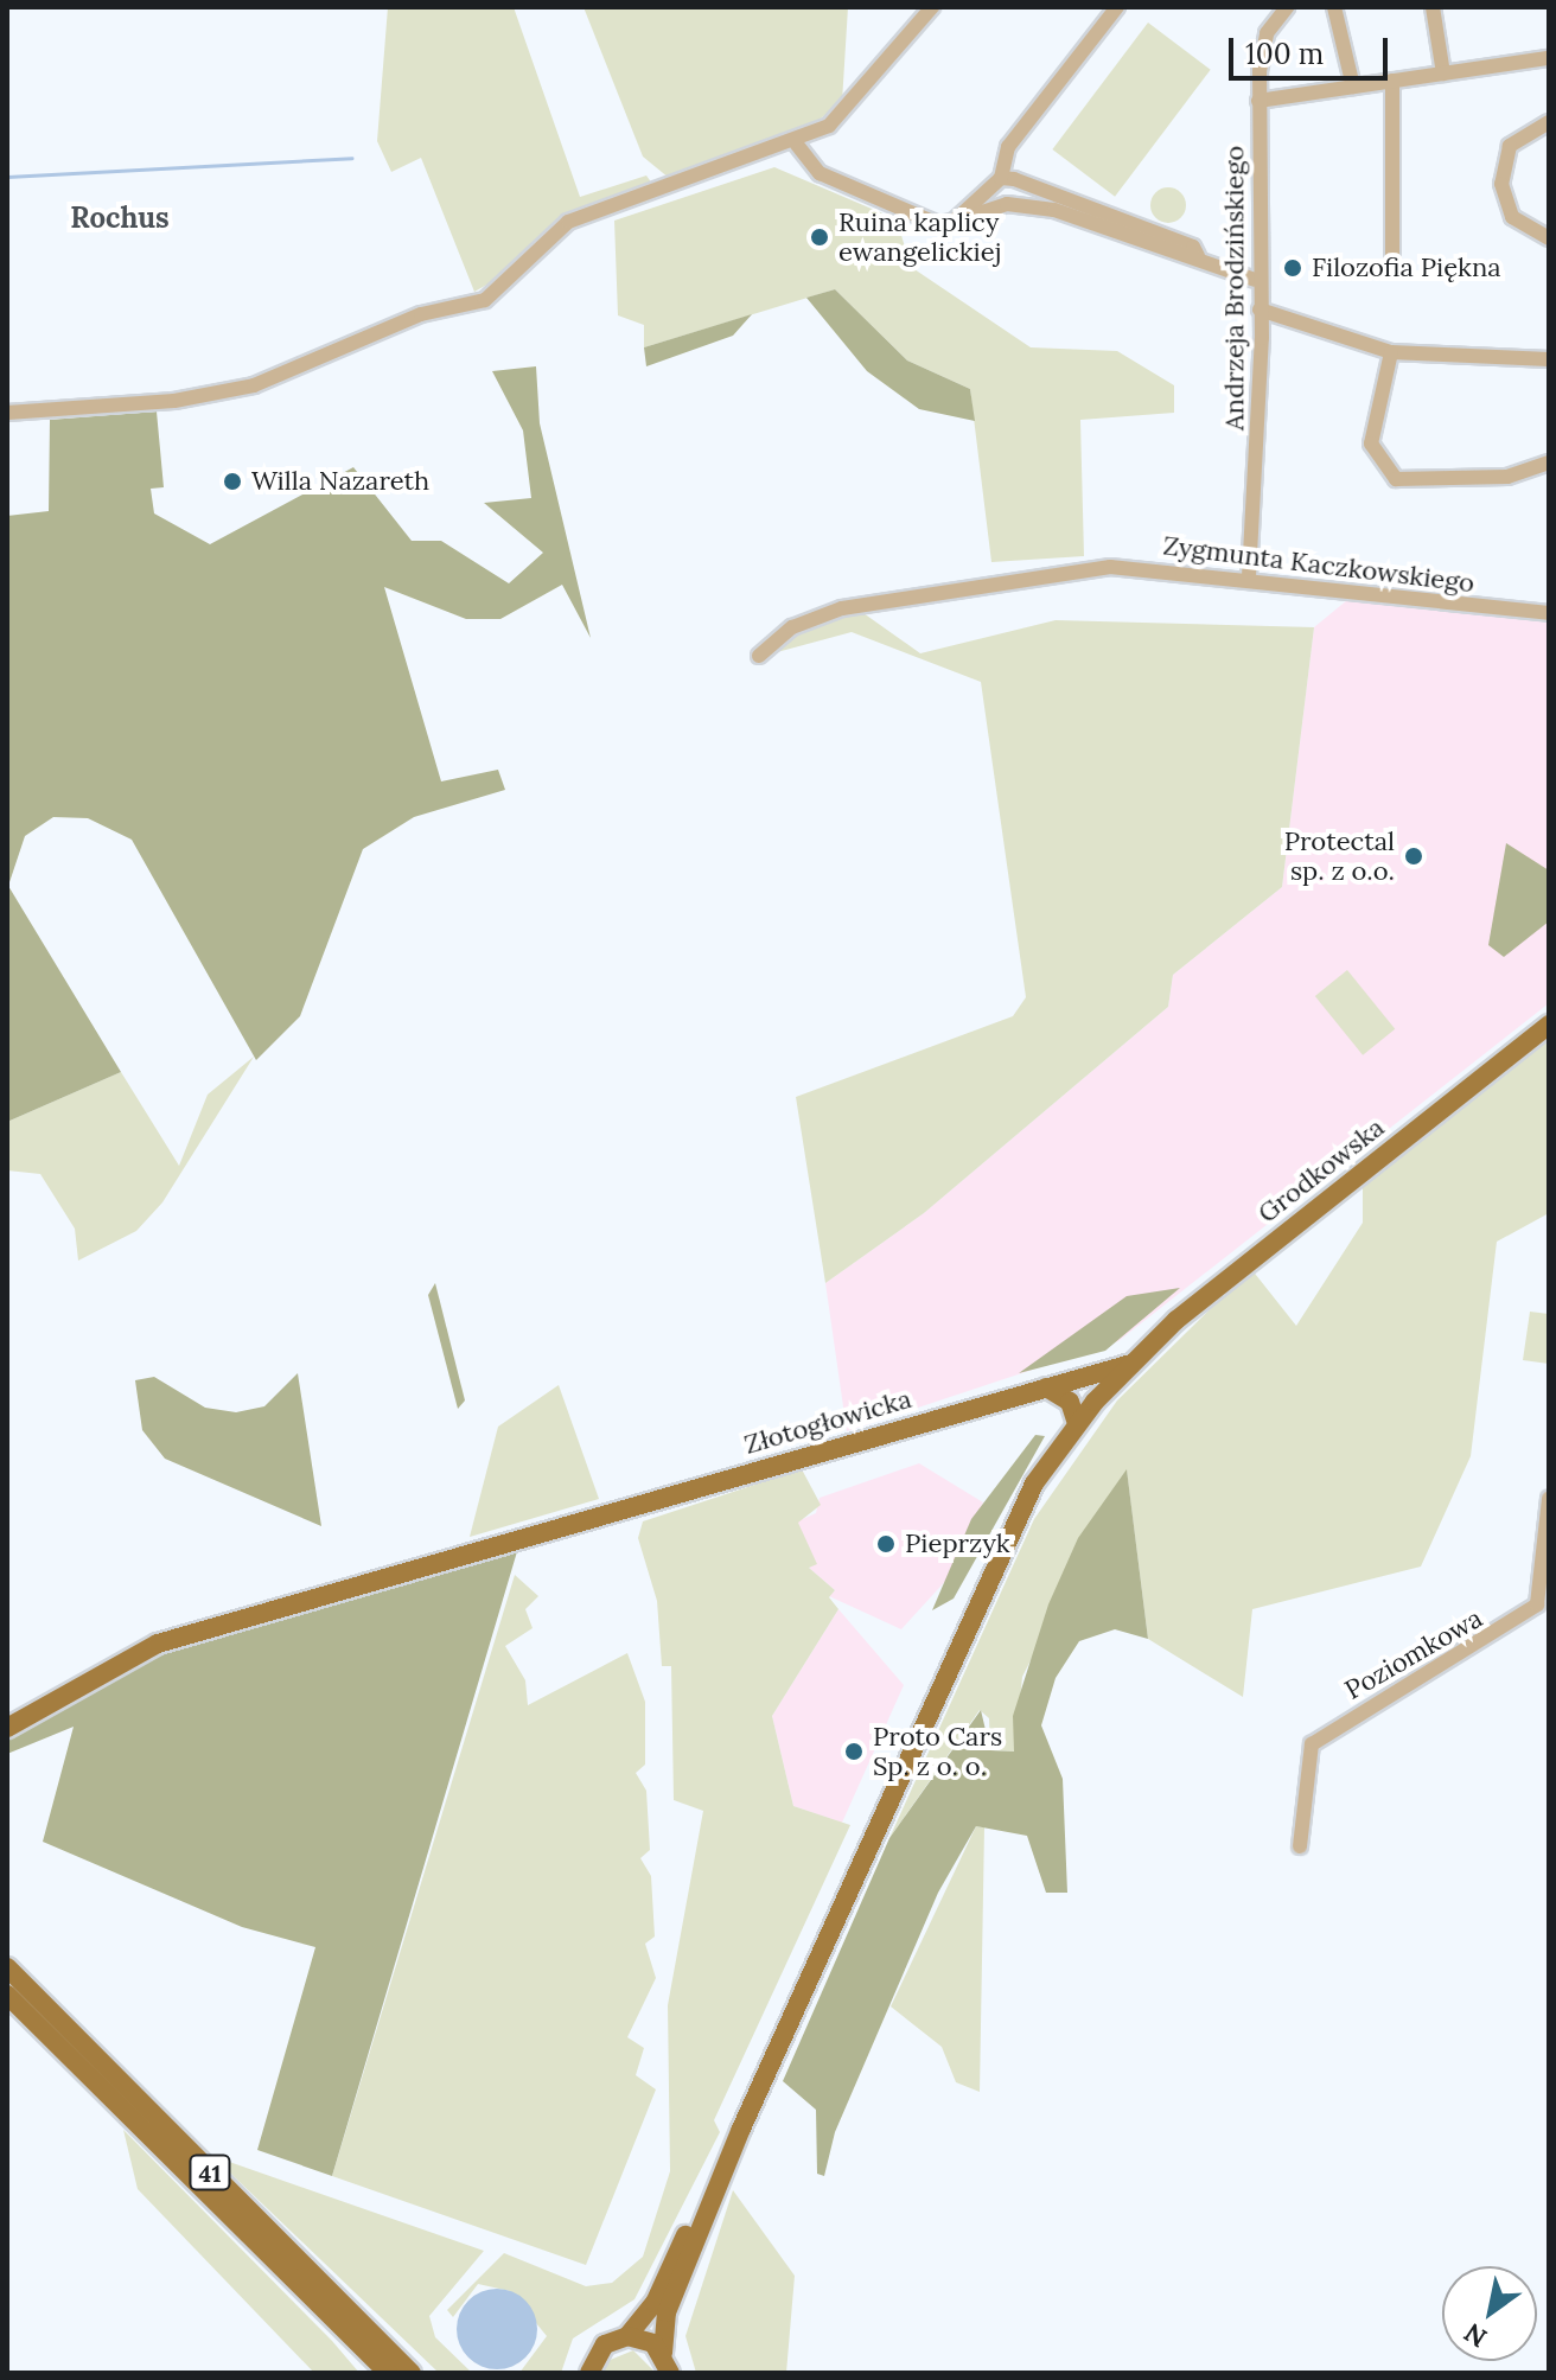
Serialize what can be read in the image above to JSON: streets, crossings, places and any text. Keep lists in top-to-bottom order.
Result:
{
  "streets": {
    "main road": ["Grodkowska", "Złotogłowicka", "41"],
    "street": ["Andrzeja Brodzińskiego", "Zygmunta Kaczkowskiego", "Poziomkowa"]
  },
  "crossings": [
    ["Andrzeja Brodzińskiego", "Zygmunta Kaczkowskiego"],
    ["Grodkowska", "Złotogłowicka"]
  ],
  "districts": ["Rochus"],
  "places": [
    "Ruina kaplicy ewangelickiej",
    "Filozofia Piękna",
    "Willa Nazareth",
    "Protectal sp. z o.o.",
    "Pieprzyk",
    "Proto Cars Sp. z o. o."
  ],
  "scale_bar": "100 m",
  "north": "bottom left"
}
